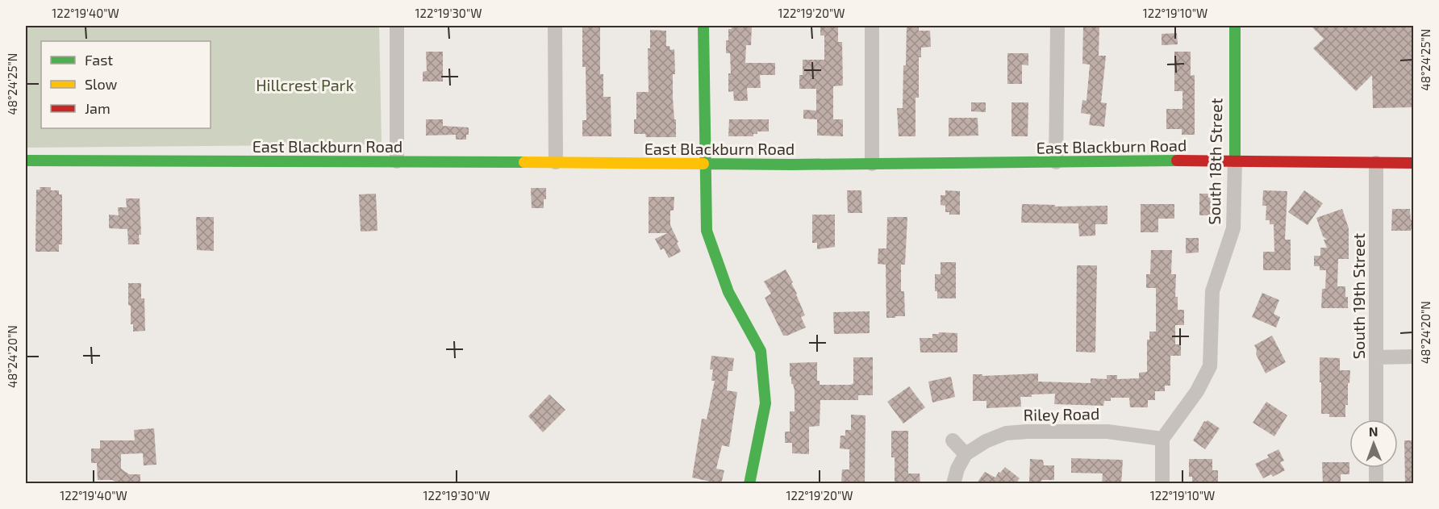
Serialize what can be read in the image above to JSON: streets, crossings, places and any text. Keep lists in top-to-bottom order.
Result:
{
  "streets": {
    "street": [
      "East Blackburn Road",
      "South 18th Street",
      "South 19th Street",
      "Riley Road"
    ]
  },
  "crossings": [
    ["East Blackburn Road", "South 18th Street"],
    ["East Blackburn Road", "South 19th Street"],
    ["South 18th Street", "Riley Road"]
  ],
  "parks": ["Hillcrest Park"],
  "legend": ["Fast", "Slow", "Jam"],
  "north": "top",
  "coordinates": [
    "122°19'40\"W",
    "122°19'30\"W",
    "122°19'20\"W",
    "122°19'10\"W",
    "48°24'25\"N",
    "48°24'20\"N"
  ]
}
